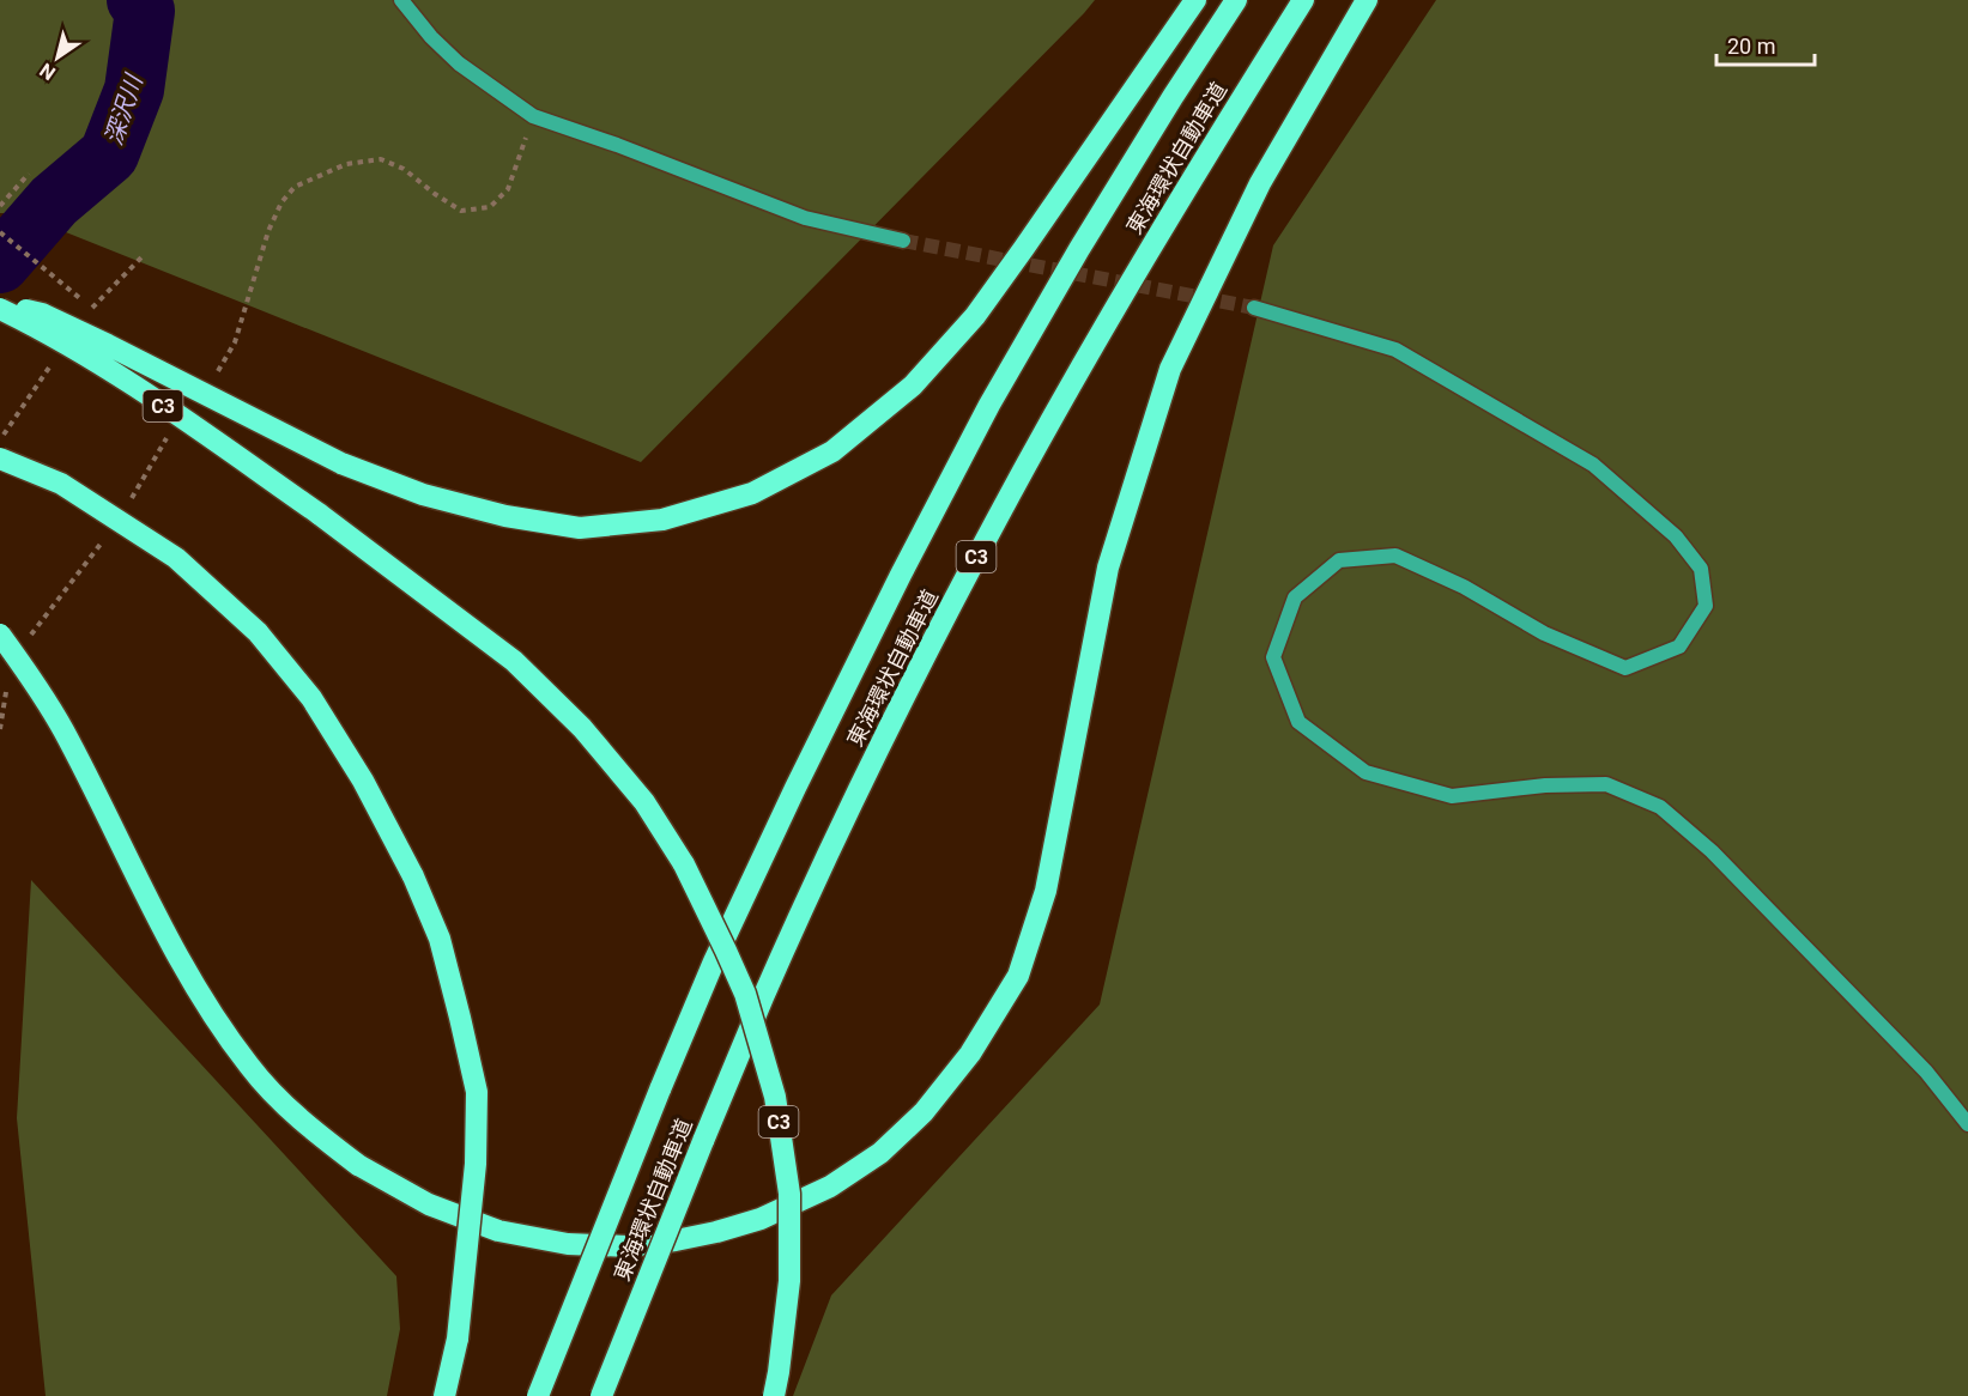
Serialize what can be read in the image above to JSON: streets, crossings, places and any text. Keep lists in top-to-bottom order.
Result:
{
  "streets": {
    "highway": ["東海環状自動車道", "C3"]
  },
  "water": ["深沢川"],
  "scale_bar": "20 m",
  "north": "bottom left"
}
